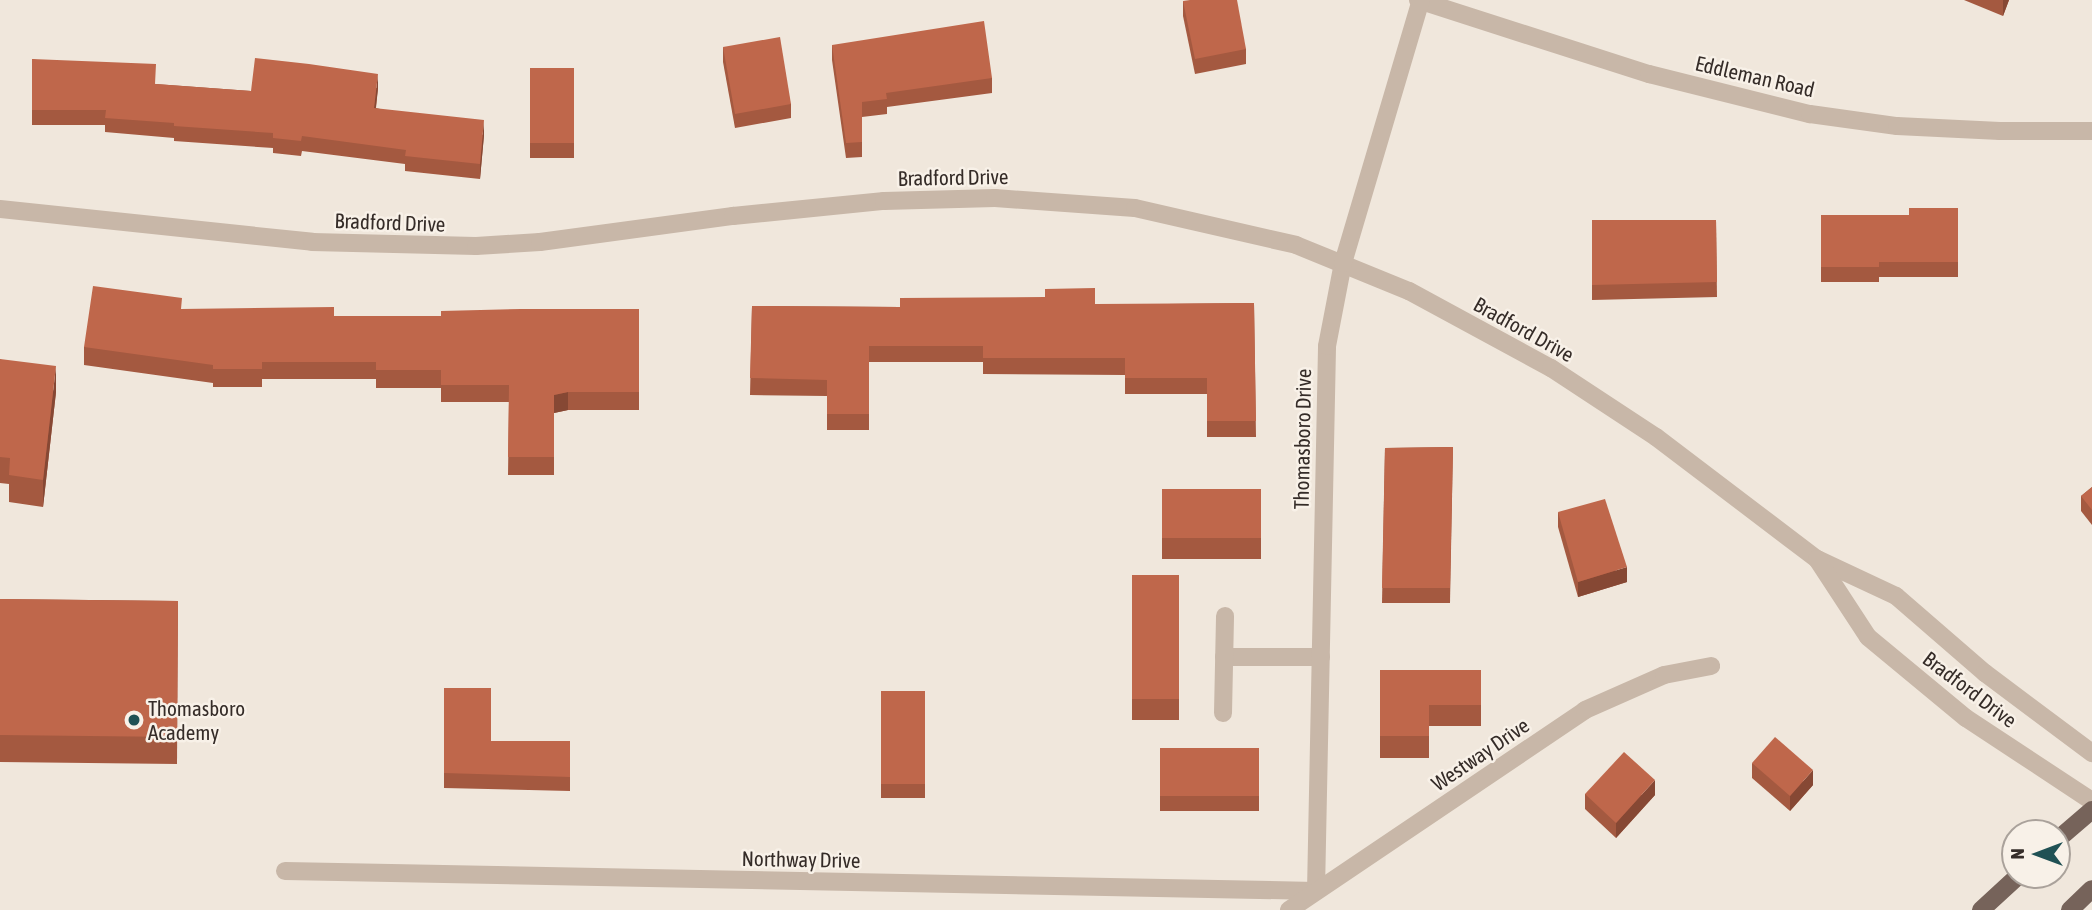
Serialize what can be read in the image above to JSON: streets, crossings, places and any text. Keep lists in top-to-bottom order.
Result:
{
  "streets": {
    "street": [
      "Eddleman Road",
      "Bradford Drive",
      "Thomasboro Drive",
      "Westway Drive",
      "Northway Drive"
    ]
  },
  "crossings": [
    ["Eddleman Road", "Thomasboro Drive"],
    ["Bradford Drive", "Thomasboro Drive"],
    ["Thomasboro Drive", "Westway Drive"],
    ["Thomasboro Drive", "Northway Drive"],
    ["Westway Drive", "Northway Drive"]
  ],
  "places": ["Thomasboro Academy"],
  "north": "left"
}
